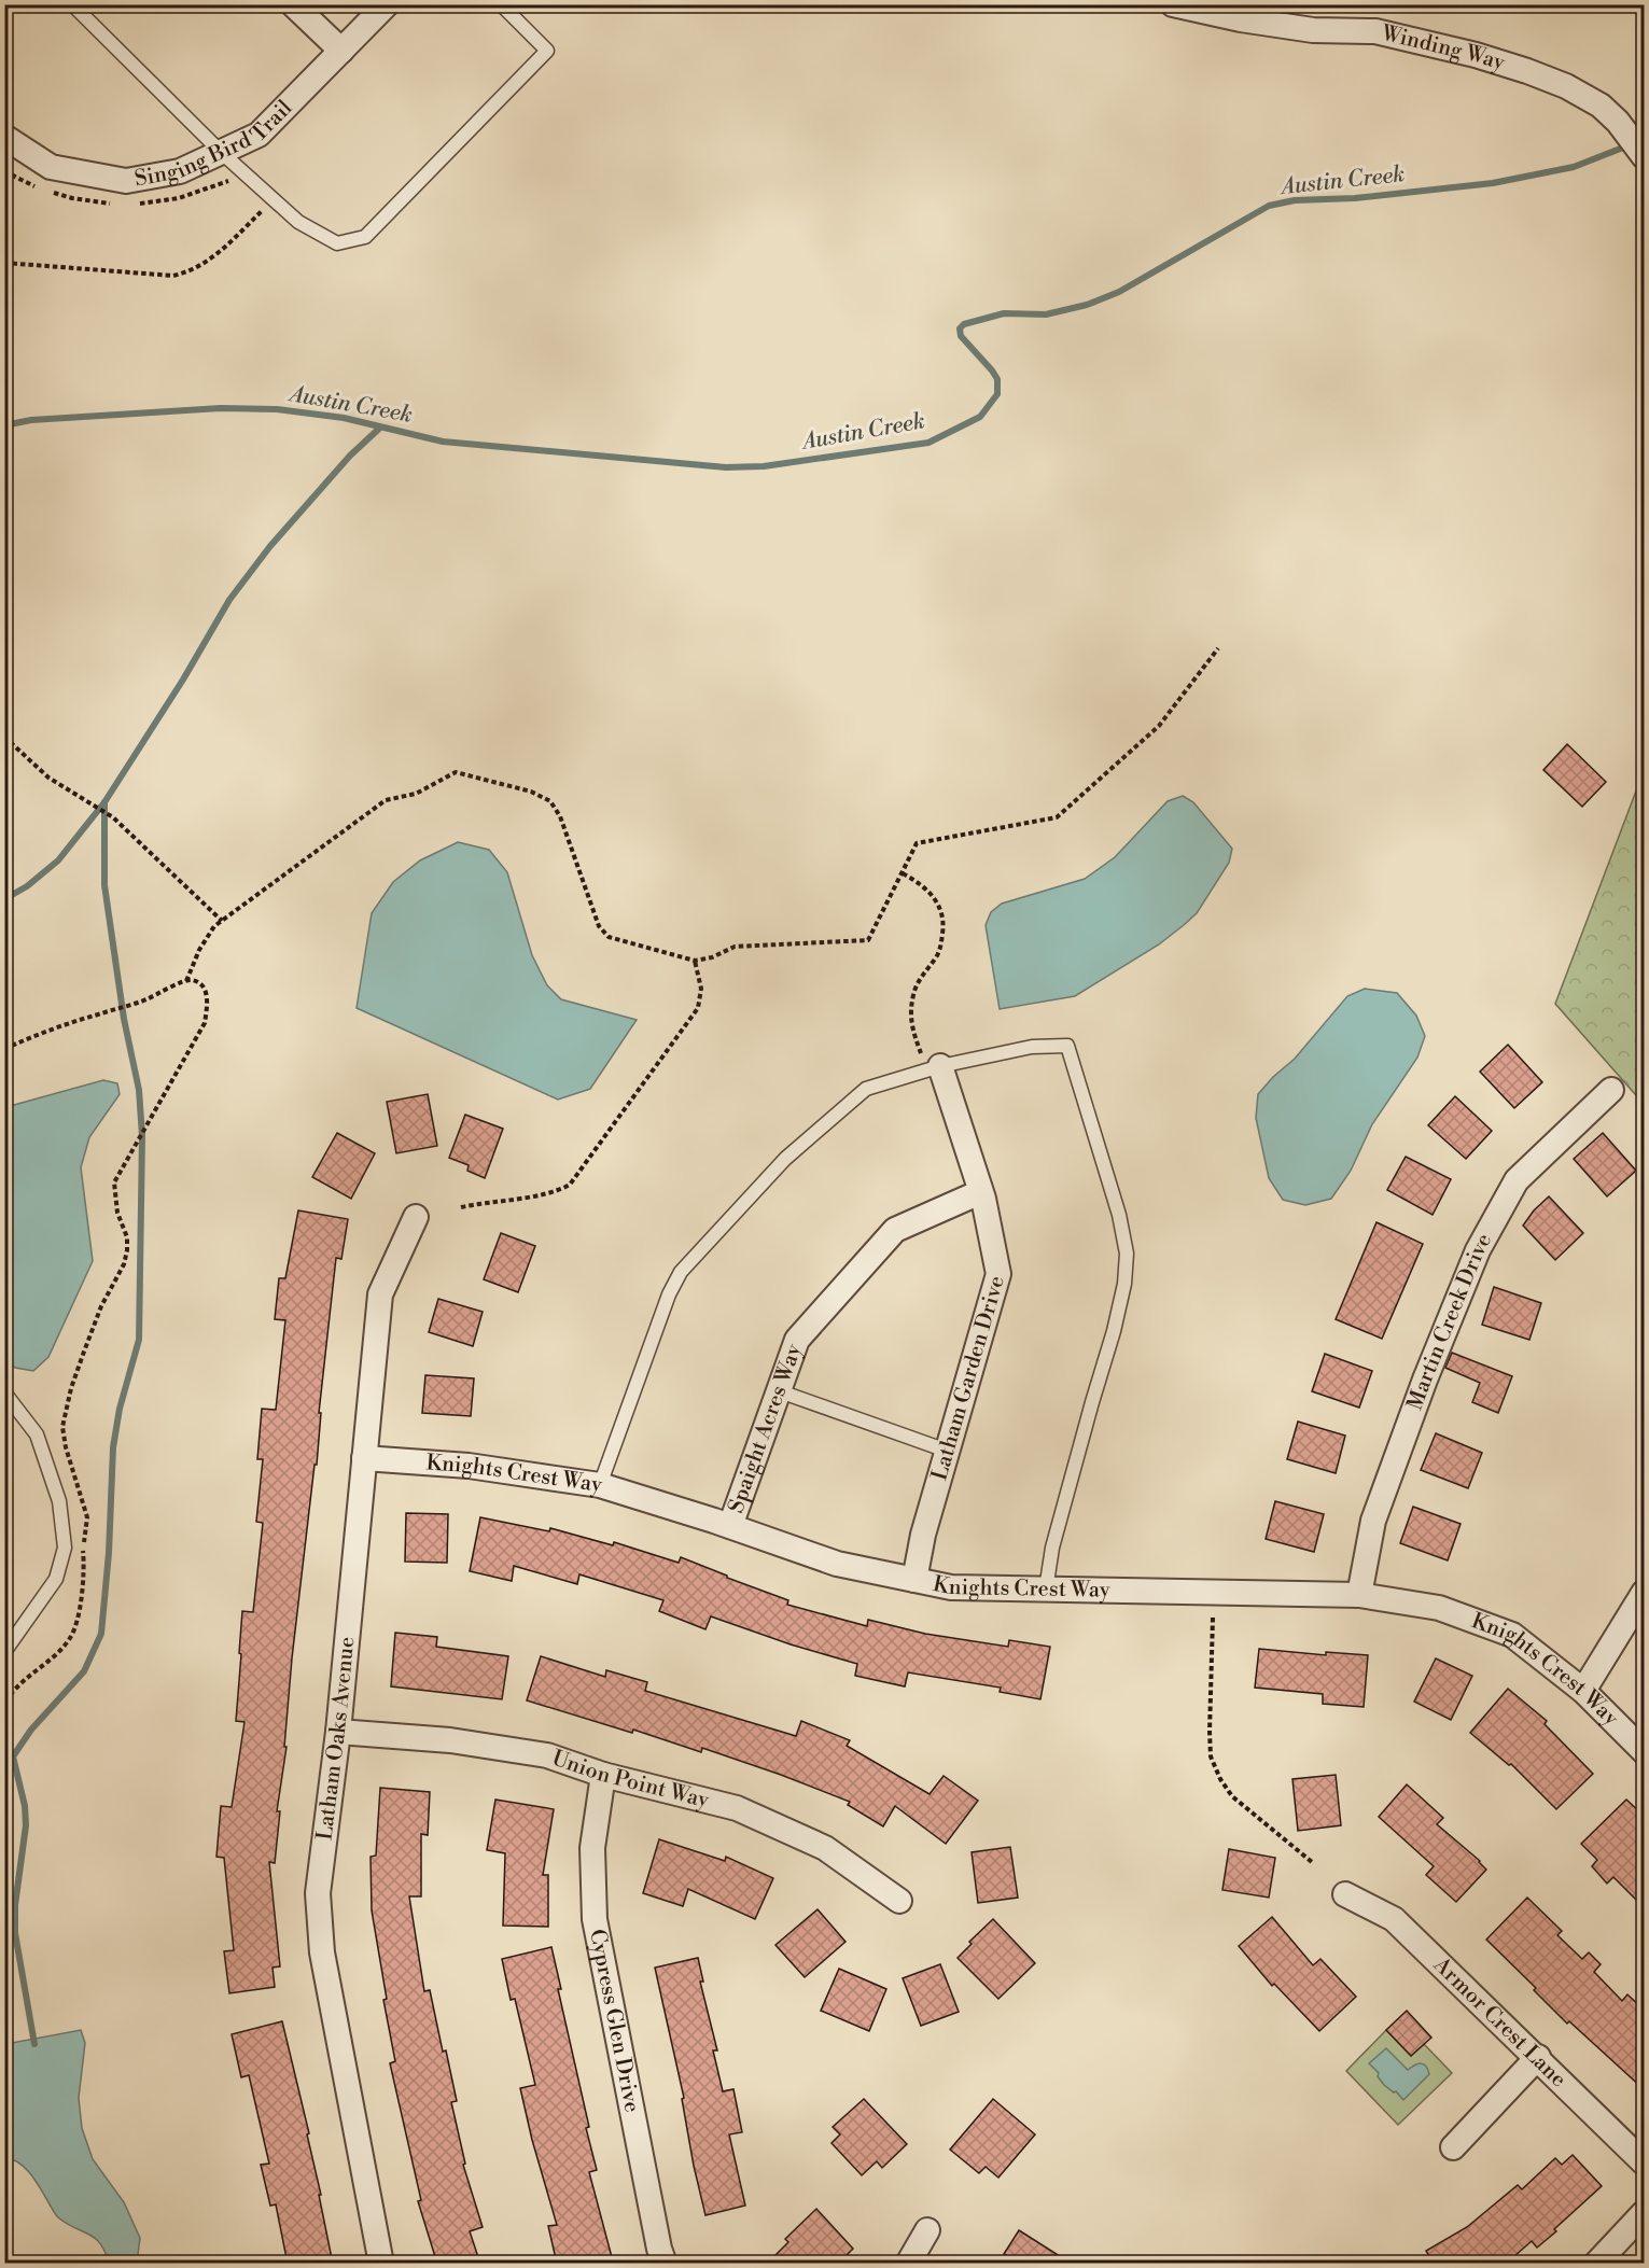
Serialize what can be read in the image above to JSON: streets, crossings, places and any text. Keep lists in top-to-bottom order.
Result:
{
  "streets": {
    "street": [
      "Winding Way",
      "Singing Bird Trail",
      "Martin Creek Drive",
      "Latham Garden Drive",
      "Spaight Acres Way",
      "Knights Crest Way",
      "Latham Oaks Avenue",
      "Union Point Way",
      "Cypress Glen Drive",
      "Armor Crest Lane"
    ]
  },
  "crossings": [
    ["Martin Creek Drive", "Knights Crest Way"],
    ["Latham Garden Drive", "Spaight Acres Way"],
    ["Latham Garden Drive", "Knights Crest Way"],
    ["Spaight Acres Way", "Knights Crest Way"],
    ["Knights Crest Way", "Latham Oaks Avenue"],
    ["Latham Oaks Avenue", "Union Point Way"],
    ["Union Point Way", "Cypress Glen Drive"]
  ],
  "water": ["Austin Creek"]
}
